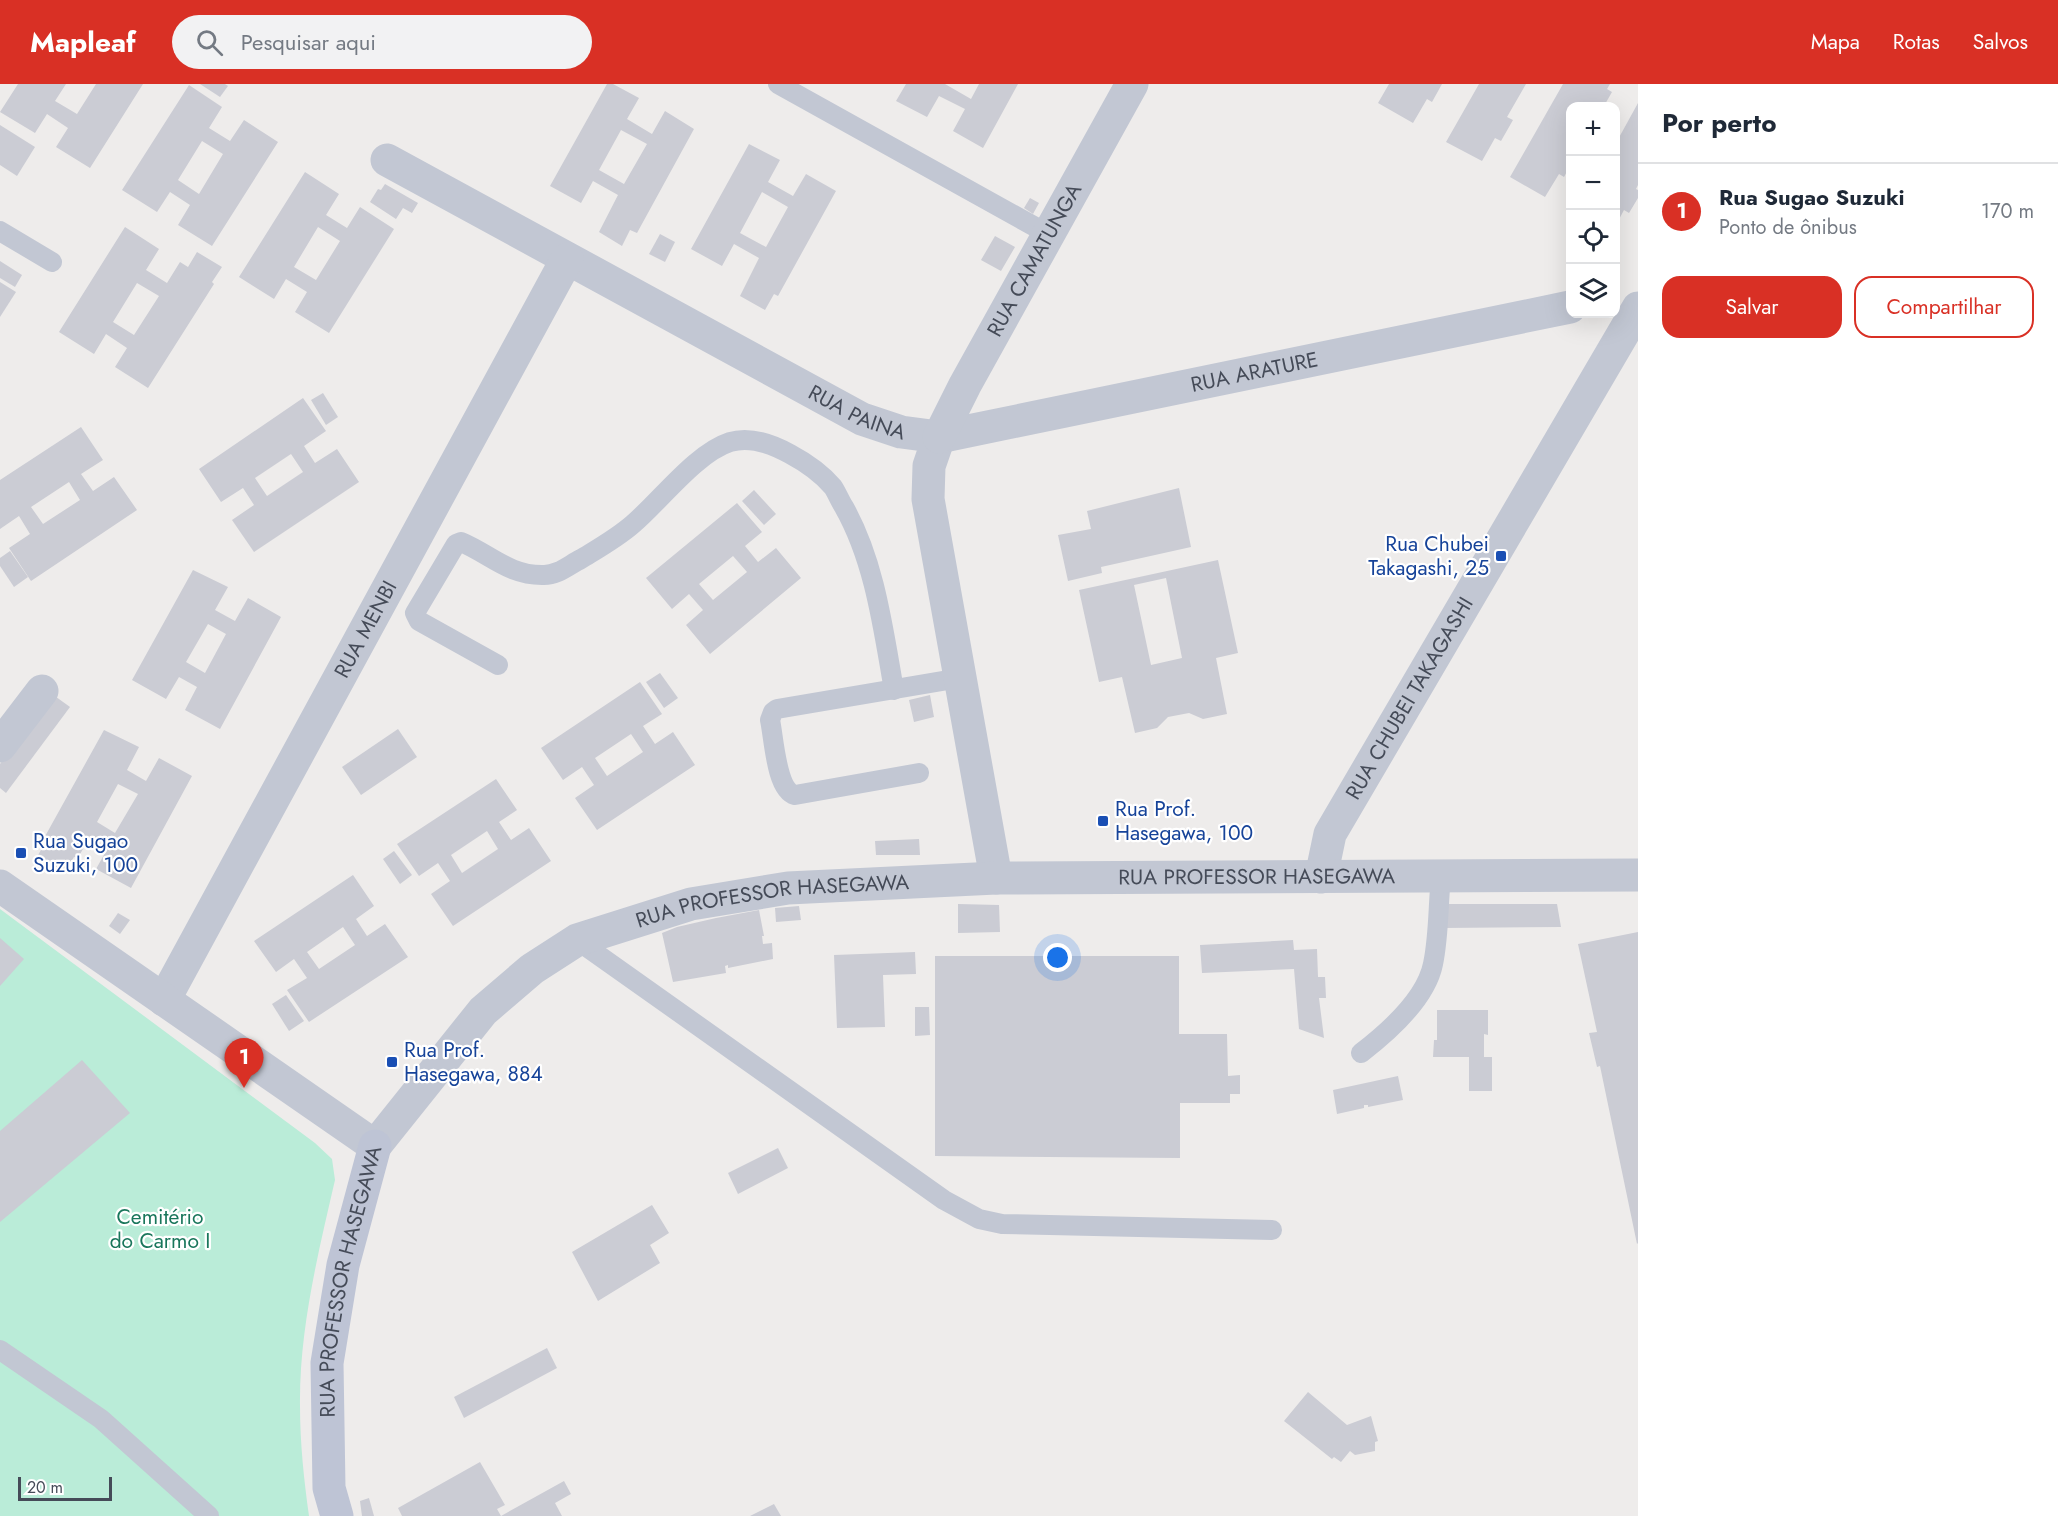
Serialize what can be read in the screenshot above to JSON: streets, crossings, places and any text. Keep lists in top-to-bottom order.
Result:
{
  "streets": {
    "main road": ["RUA PROFESSOR HASEGAWA"],
    "street": [
      "RUA CAMATUNGA",
      "RUA ARATURE",
      "RUA PAINA",
      "RUA MENBI",
      "RUA CHUBEI TAKAGASHI"
    ]
  },
  "crossings": [
    ["RUA CAMATUNGA", "RUA ARATURE"],
    ["RUA CAMATUNGA", "RUA PAINA"],
    ["RUA ARATURE", "RUA PAINA"],
    ["RUA PAINA", "RUA MENBI"],
    ["RUA CHUBEI TAKAGASHI", "RUA PROFESSOR HASEGAWA"]
  ],
  "parks": ["Cemitério do Carmo I"],
  "places": {
    "transit": [
      "Rua Chubei Takagashi, 25",
      "Rua Prof. Hasegawa, 100",
      "Rua Sugao Suzuki, 100",
      "Rua Prof. Hasegawa, 884"
    ]
  },
  "scale_bar": "20 m",
  "page": {
    "header": "Mapleaf",
    "search": "Pesquisar aqui",
    "nav": ["Mapa", "Rotas", "Salvos"],
    "heading": "Por perto",
    "map_buttons": ["+", "−"],
    "list": [
      {
        "mark": "1",
        "name": "Rua Sugao Suzuki",
        "note": "Ponto de ônibus",
        "value": "170 m"
      }
    ],
    "buttons": ["Salvar", "Compartilhar"],
    "pins": "1",
    "scale": "20 m"
  }
}
